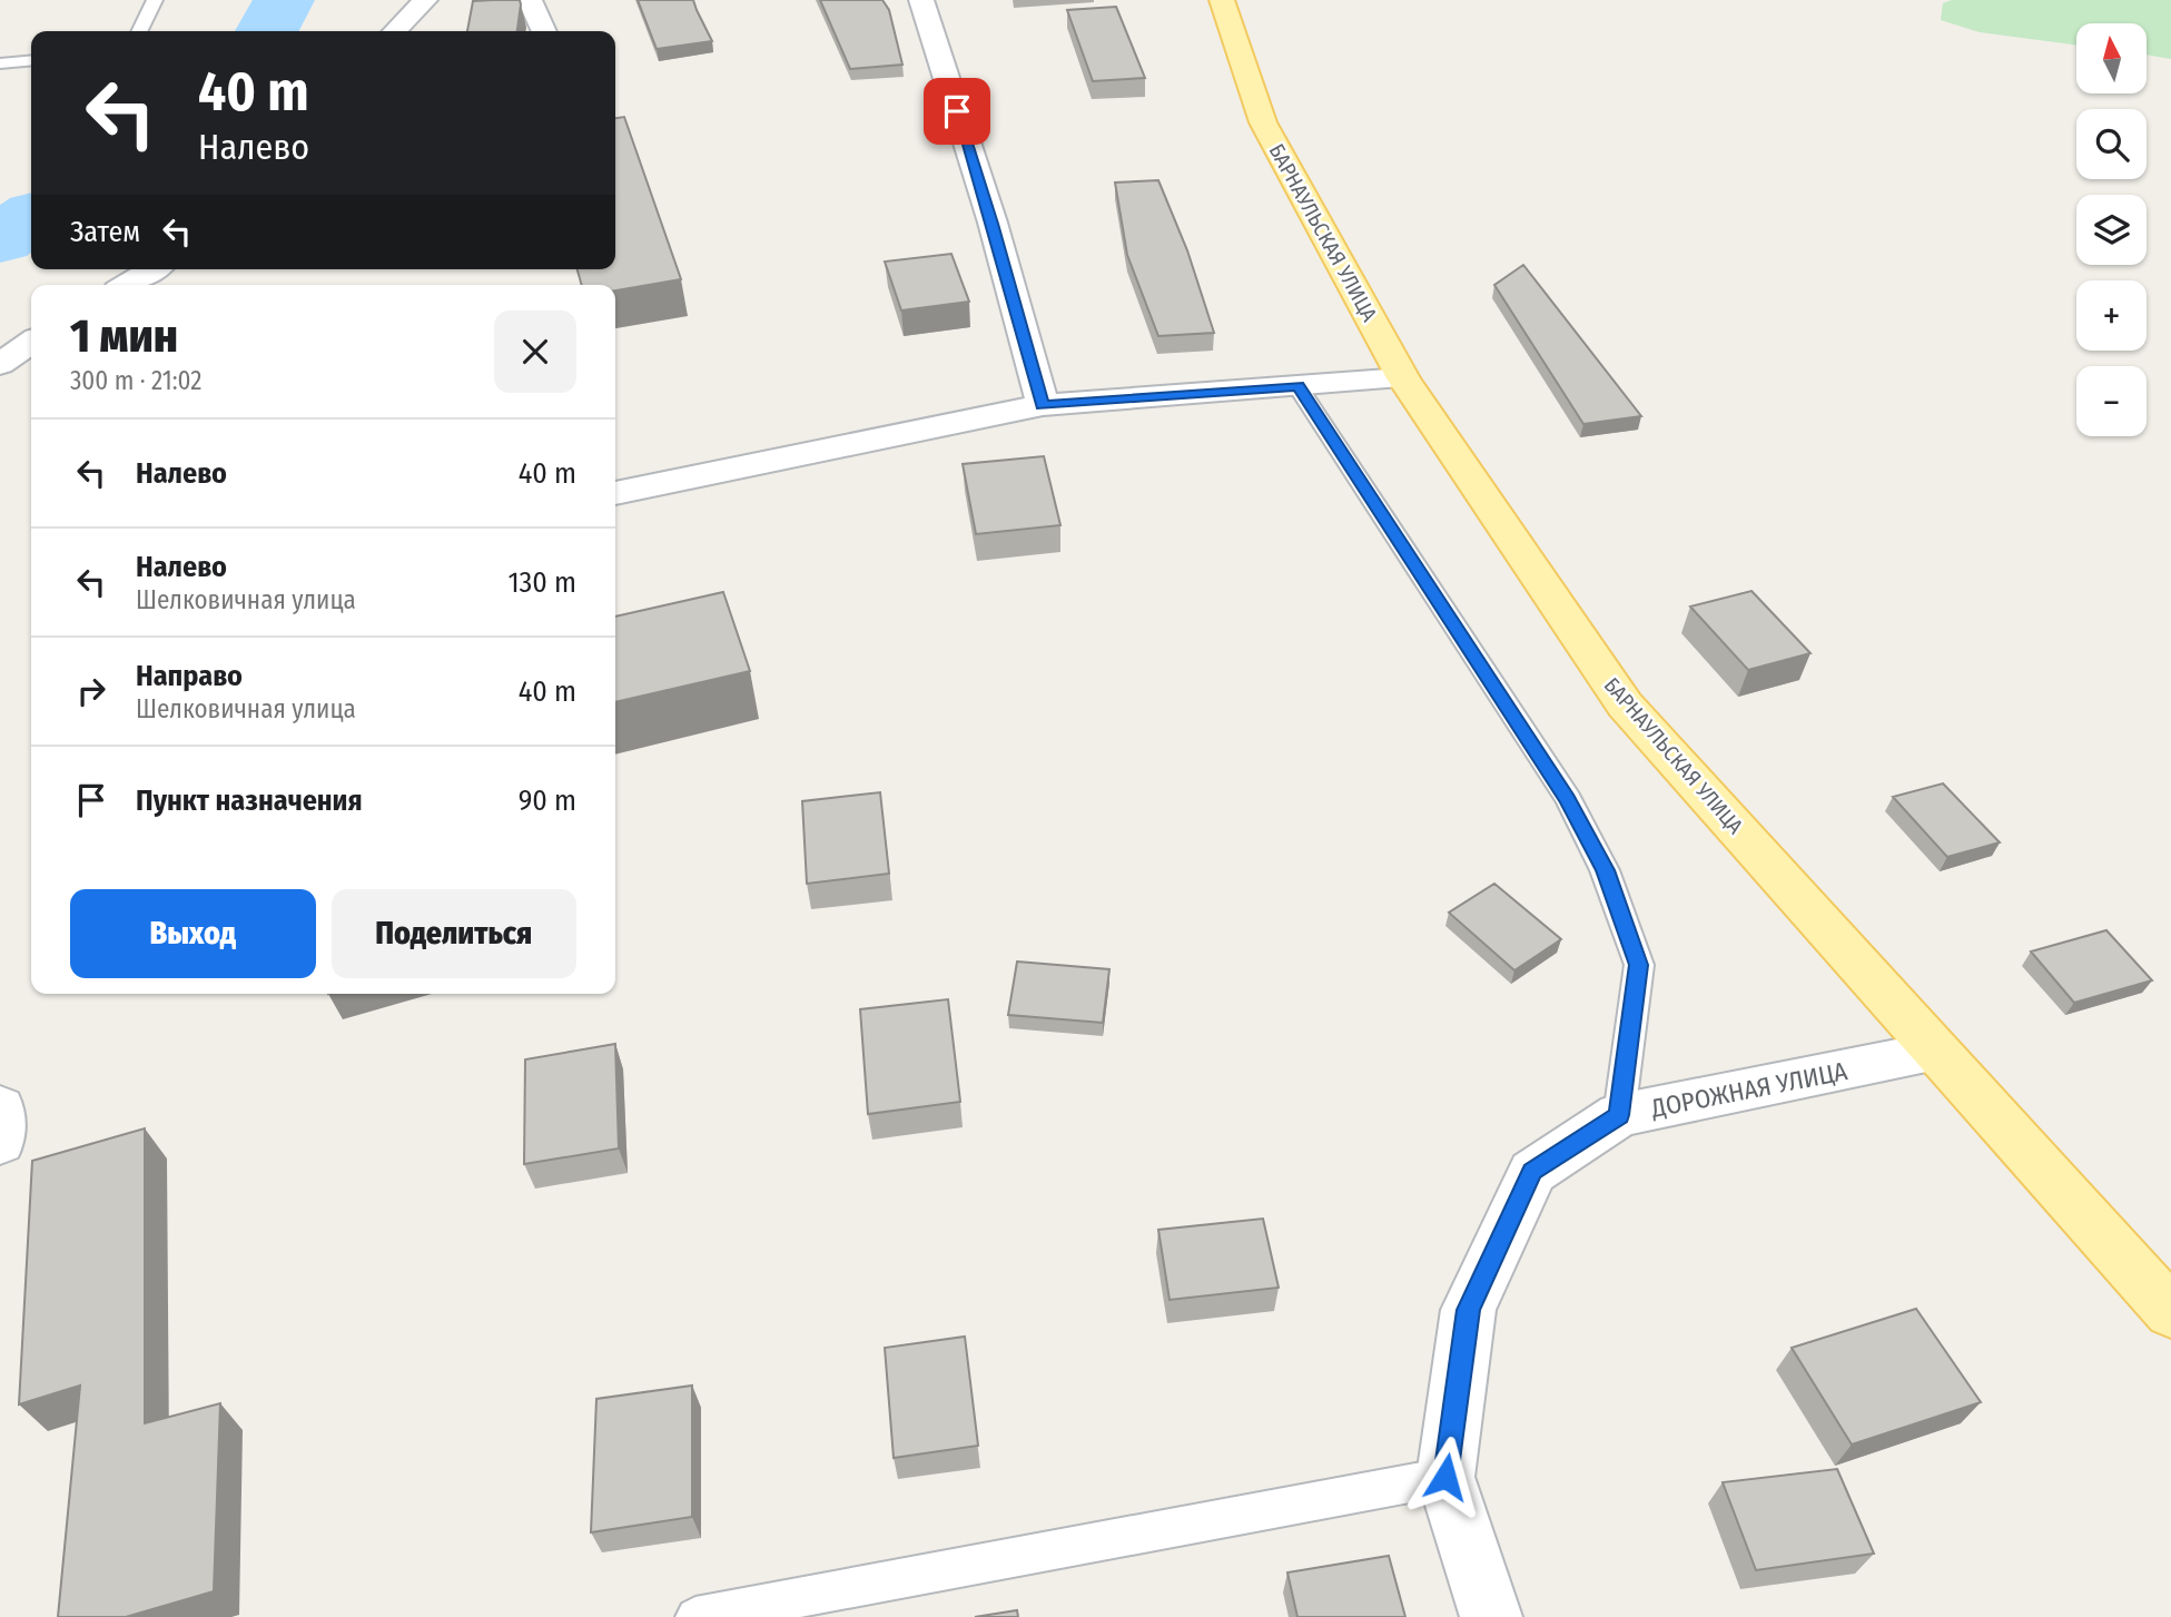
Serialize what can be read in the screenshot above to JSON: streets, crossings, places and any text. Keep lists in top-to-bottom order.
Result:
{
  "streets": {
    "main road": ["БАРНАУЛЬСКАЯ УЛИЦА"],
    "street": ["ДОРОЖНАЯ УЛИЦА"]
  },
  "crossings": [
    ["БАРНАУЛЬСКАЯ УЛИЦА", "ДОРОЖНАЯ УЛИЦА"]
  ],
  "north": "top",
  "page": {
    "map_buttons": ["+", "−"],
    "turn": ["40 m", "Налево"],
    "then": "Затем",
    "heading": ["1 мин", "300 m · 21:02"],
    "list": [
      {
        "name": "Налево",
        "value": "40 m"
      },
      {
        "name": "Налево",
        "note": "Шелковичная улица",
        "value": "130 m"
      },
      {
        "name": "Направо",
        "note": "Шелковичная улица",
        "value": "40 m"
      },
      {
        "name": "Пункт назначения",
        "value": "90 m"
      }
    ],
    "buttons": ["Выход", "Поделиться"]
  }
}
